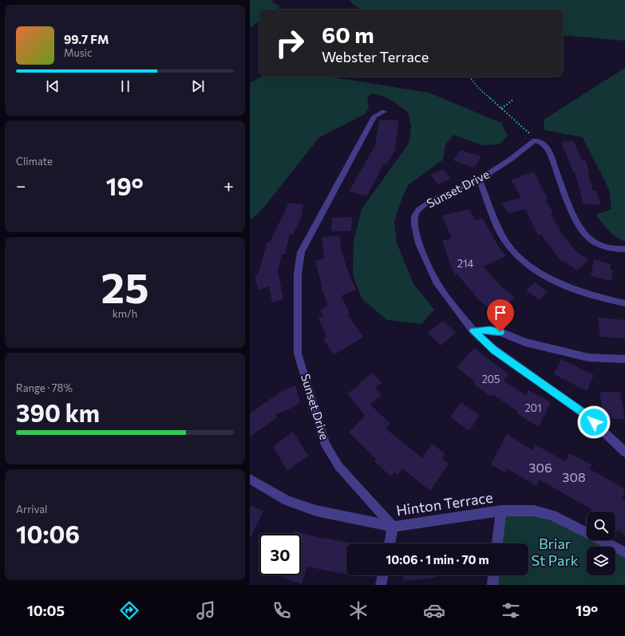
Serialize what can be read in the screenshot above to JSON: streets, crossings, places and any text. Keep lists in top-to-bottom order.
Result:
{
  "streets": {
    "street": ["Sunset Drive", "Hinton Terrace"]
  },
  "crossings": [
    ["Sunset Drive", "Hinton Terrace"]
  ],
  "parks": ["Briar St Park"],
  "house_numbers": [
    "214",
    "205",
    "201",
    "306",
    "308"
  ],
  "page": {
    "turn": ["60 m", "Webster Terrace"],
    "song": ["99.7 FM", "Music"],
    "tile": [
      "Climate",
      ["25", "km/h"],
      ["Range · 78%", "390 km"],
      ["Arrival", "10:06"]
    ],
    "heat": ["−", "19°", "+"],
    "limit": "30",
    "trip": "10:06 · 1 min · 70 m",
    "tabs": ["10:05", "19°"]
  }
}
